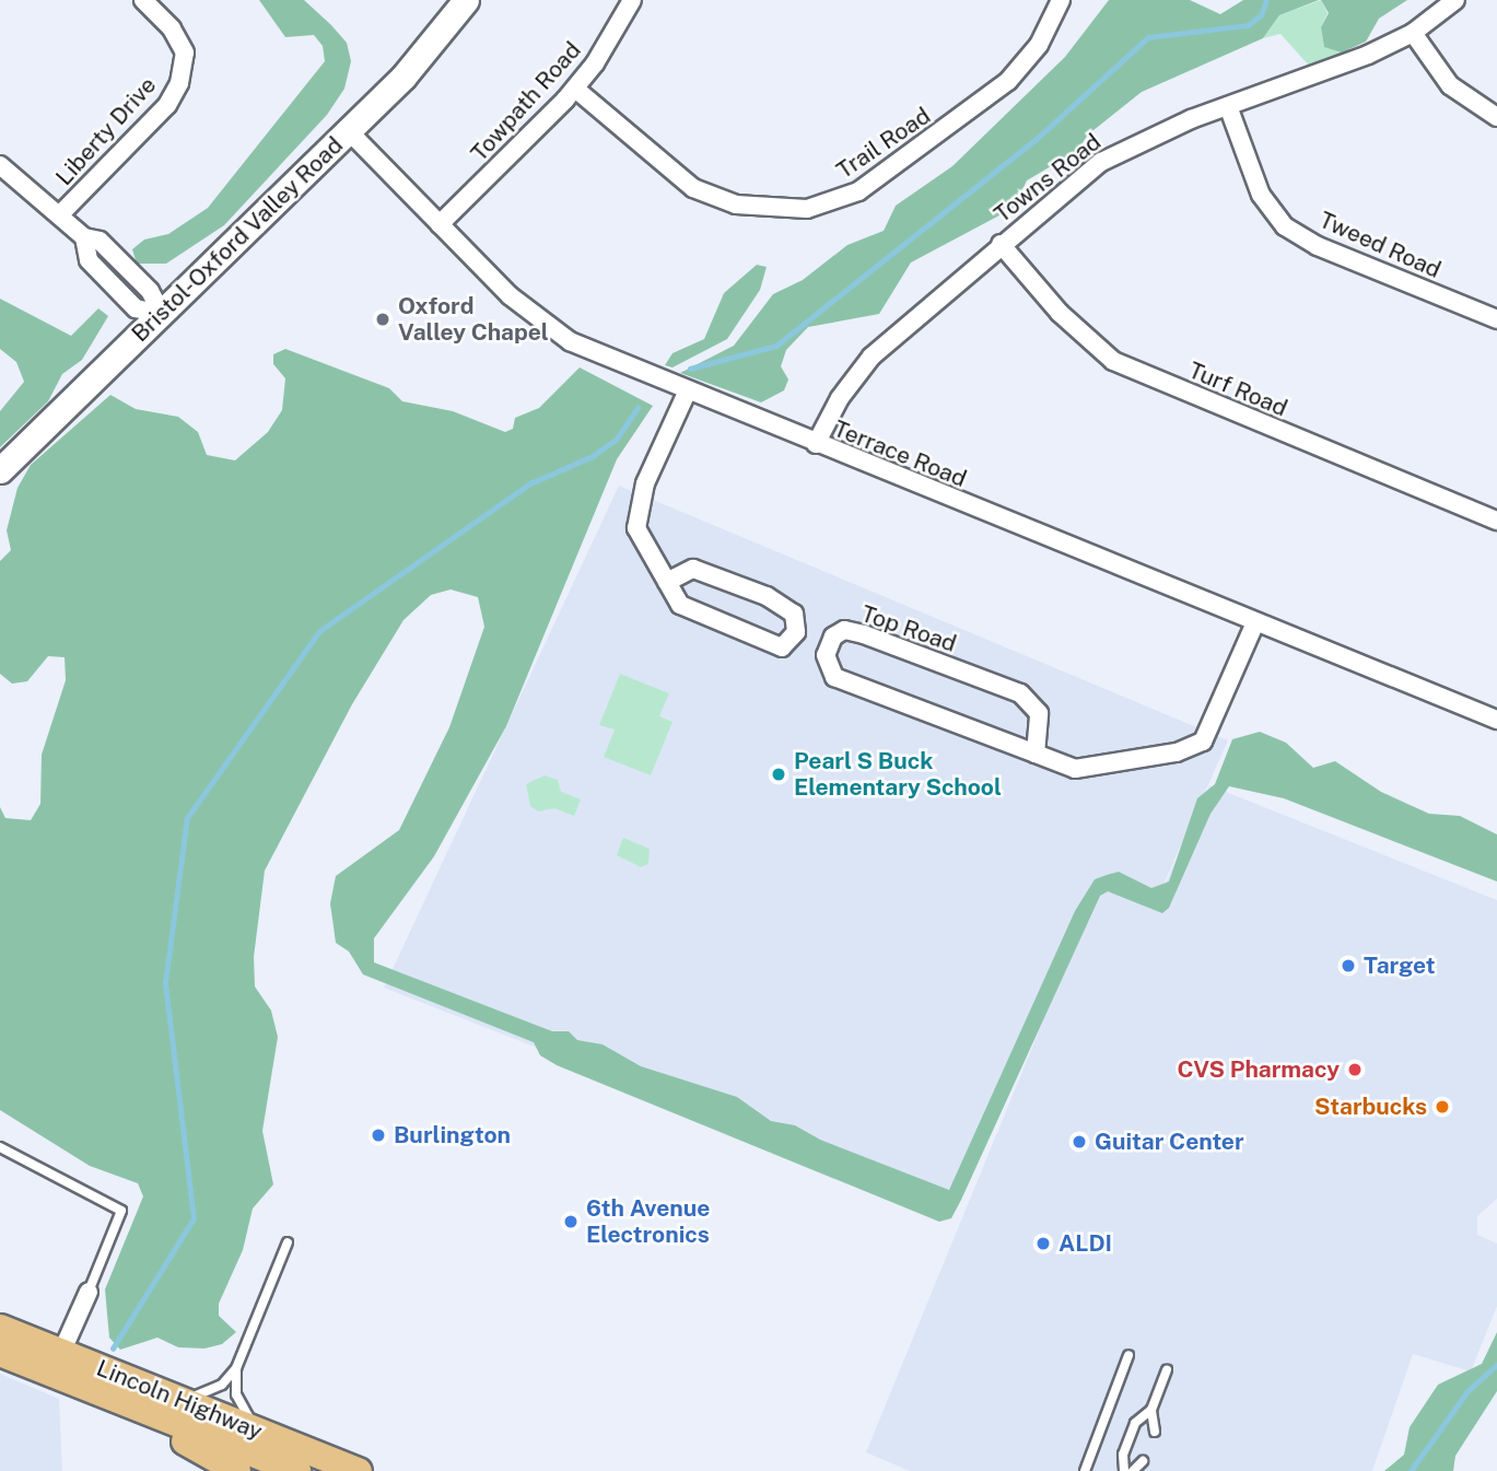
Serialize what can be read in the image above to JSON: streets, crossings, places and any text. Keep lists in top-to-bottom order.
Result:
{
  "streets": {
    "main road": ["Bristol-Oxford Valley Road", "Lincoln Highway"],
    "street": [
      "Towpath Road",
      "Liberty Drive",
      "Trail Road",
      "Towns Road",
      "Tweed Road",
      "Turf Road",
      "Terrace Road",
      "Top Road"
    ]
  },
  "crossings": [
    ["Towpath Road", "Trail Road"],
    ["Towpath Road", "Terrace Road"],
    ["Liberty Drive", "Bristol-Oxford Valley Road"],
    ["Towns Road", "Tweed Road"],
    ["Towns Road", "Turf Road"],
    ["Towns Road", "Terrace Road"],
    ["Bristol-Oxford Valley Road", "Terrace Road"],
    ["Terrace Road", "Top Road"]
  ],
  "places": [
    "Oxford Valley Chapel",
    "Pearl S Buck Elementary School",
    "Target",
    "CVS Pharmacy",
    "Starbucks",
    "Burlington",
    "Guitar Center",
    "6th Avenue Electronics",
    "ALDI"
  ]
}
